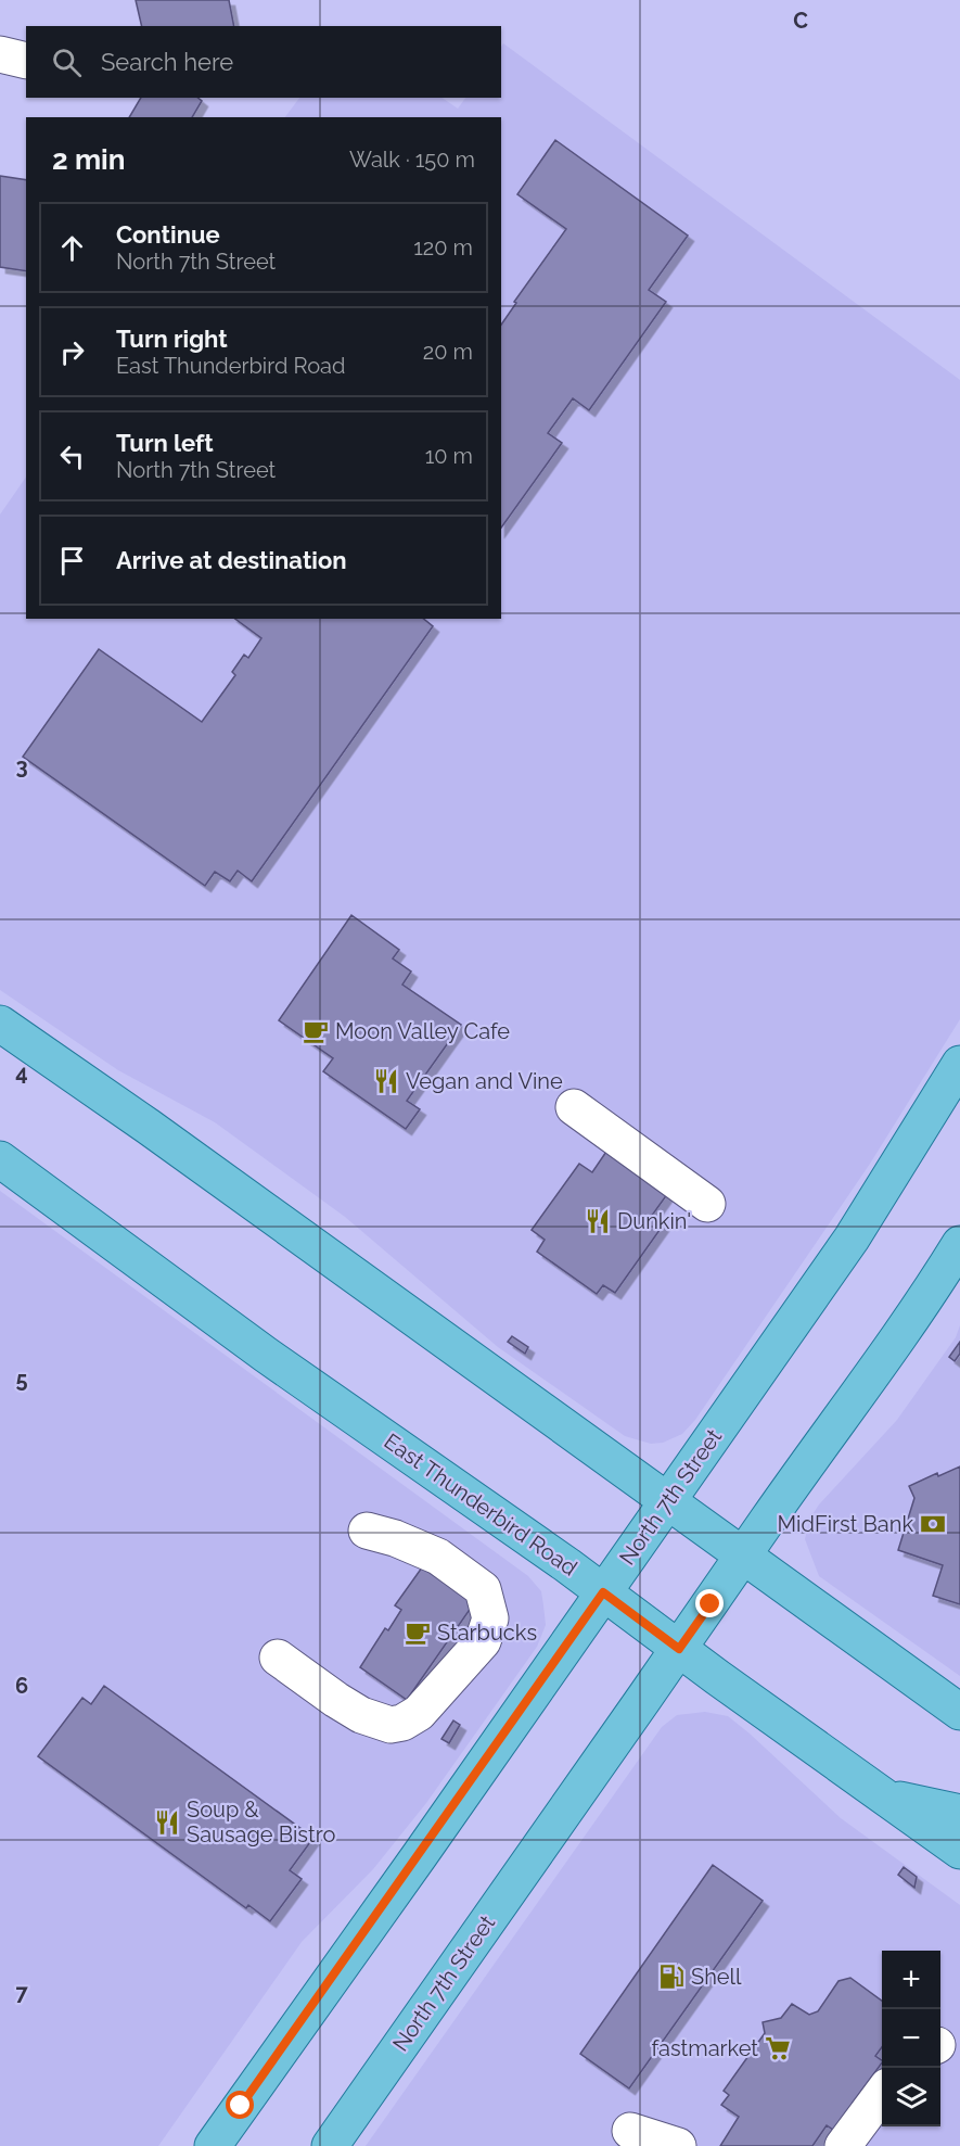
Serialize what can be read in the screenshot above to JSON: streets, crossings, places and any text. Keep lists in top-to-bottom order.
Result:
{
  "streets": {
    "main road": ["North 7th Street", "East Thunderbird Road"]
  },
  "crossings": [
    ["North 7th Street", "East Thunderbird Road"]
  ],
  "places": {
    "cafe": ["Moon Valley Cafe", "Starbucks"],
    "restaurant": ["Vegan and Vine", "Dunkin'", "Soup & Sausage Bistro"],
    "bank": ["MidFirst Bank"],
    "fuel station": ["Shell"],
    "supermarket": ["fastmarket"]
  },
  "page": {
    "search": "Search here",
    "heading": ["2 min", "Walk · 150 m"],
    "list": [
      ["Continue", "North 7th Street", "120 m"],
      ["Turn right", "East Thunderbird Road", "20 m"],
      ["Turn left", "North 7th Street", "10 m"],
      "Arrive at destination"
    ],
    "map_buttons": ["+", "−"]
  },
  "grid": {
    "columns": ["C"],
    "rows": [
      "3",
      "4",
      "5",
      "6",
      "7"
    ]
  }
}
